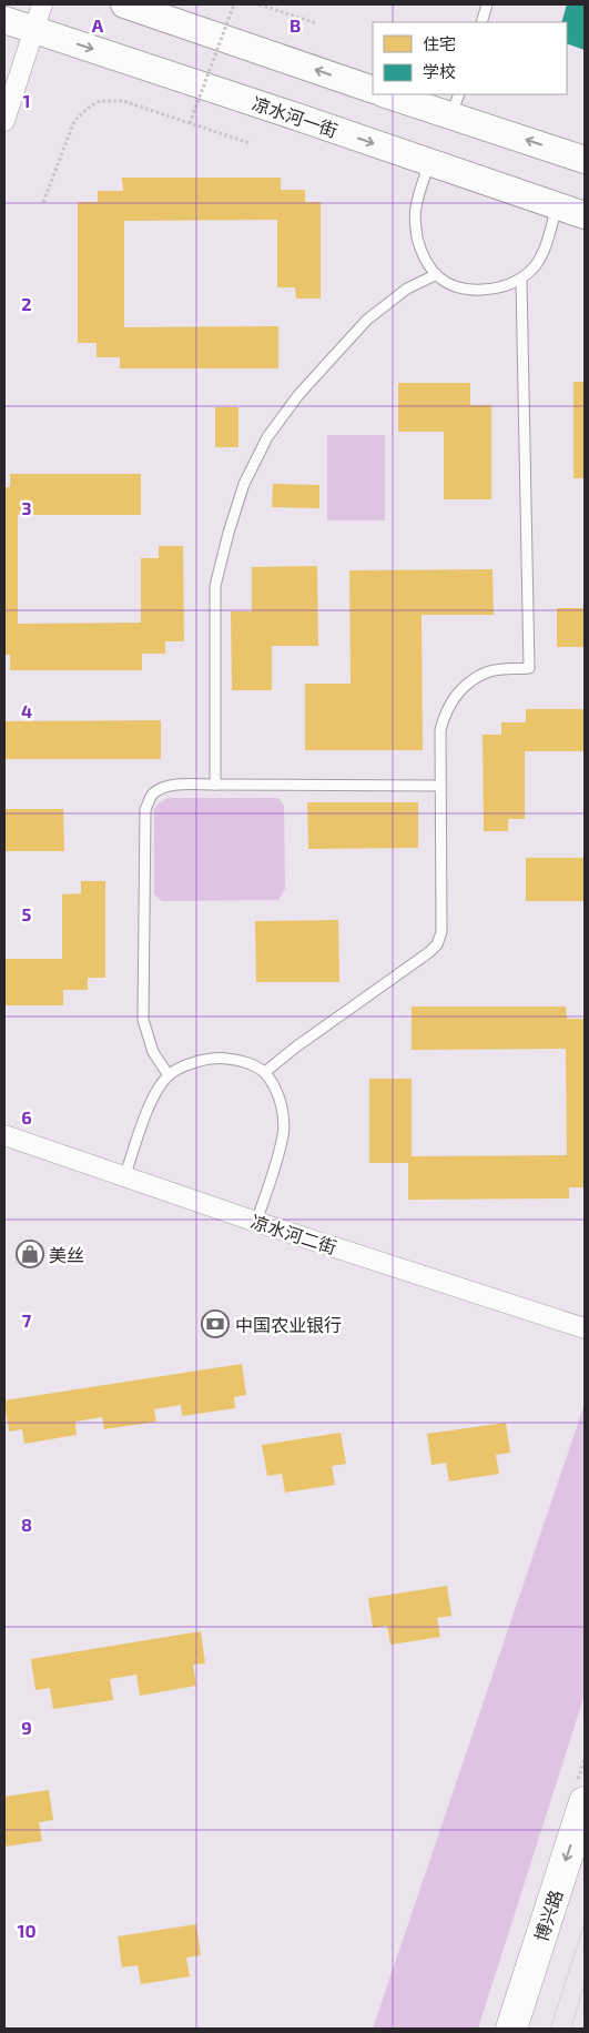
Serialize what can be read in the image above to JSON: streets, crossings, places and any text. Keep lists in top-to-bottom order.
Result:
{
  "streets": {
    "main road": ["凉水河一街", "博兴路"],
    "street": ["凉水河二街"]
  },
  "one_way": ["博兴路"],
  "places": {
    "shop": ["美丝"],
    "bank": ["中国农业银行"]
  },
  "legend": ["住宅", "学校"],
  "grid": {
    "columns": ["A", "B"],
    "rows": [
      "1",
      "2",
      "3",
      "4",
      "5",
      "6",
      "7",
      "8",
      "9",
      "10"
    ]
  }
}
